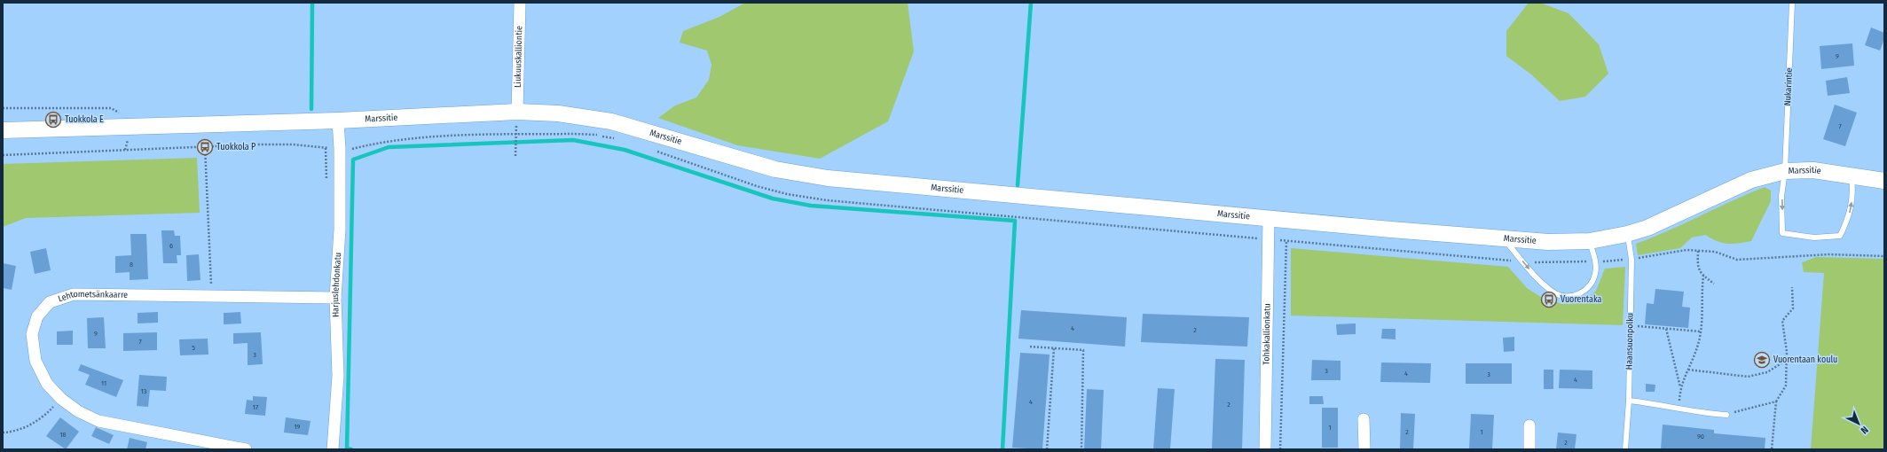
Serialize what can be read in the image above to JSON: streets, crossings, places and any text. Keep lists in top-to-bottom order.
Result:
{
  "streets": {
    "main road": ["Marssitie"],
    "street": [
      "Liukuuskalliontie",
      "Harjuslehdonkatu",
      "Lehtometsänkaarre",
      "Tohkakallionkatu"
    ],
    "lane": ["Nukarintie", "Haansuonpolku"]
  },
  "crossings": [
    ["Liukuuskalliontie", "Marssitie"],
    ["Nukarintie", "Marssitie"],
    ["Marssitie", "Harjuslehdonkatu"],
    ["Marssitie", "Tohkakallionkatu"],
    ["Marssitie", "Haansuonpolku"],
    ["Harjuslehdonkatu", "Lehtometsänkaarre"]
  ],
  "places": {
    "bus stop": ["Tuokkola E", "Tuokkola P", "Vuorentaka"],
    "school or university": ["Vuorentaan koulu"]
  },
  "house_numbers": [
    "9",
    "7",
    "6",
    "8",
    "4",
    "2",
    "9",
    "7",
    "5",
    "3",
    "3",
    "4",
    "3",
    "4",
    "11",
    "13",
    "4",
    "2",
    "17",
    "19",
    "1",
    "2",
    "1",
    "18",
    "90",
    "2"
  ],
  "north": "bottom right"
}
